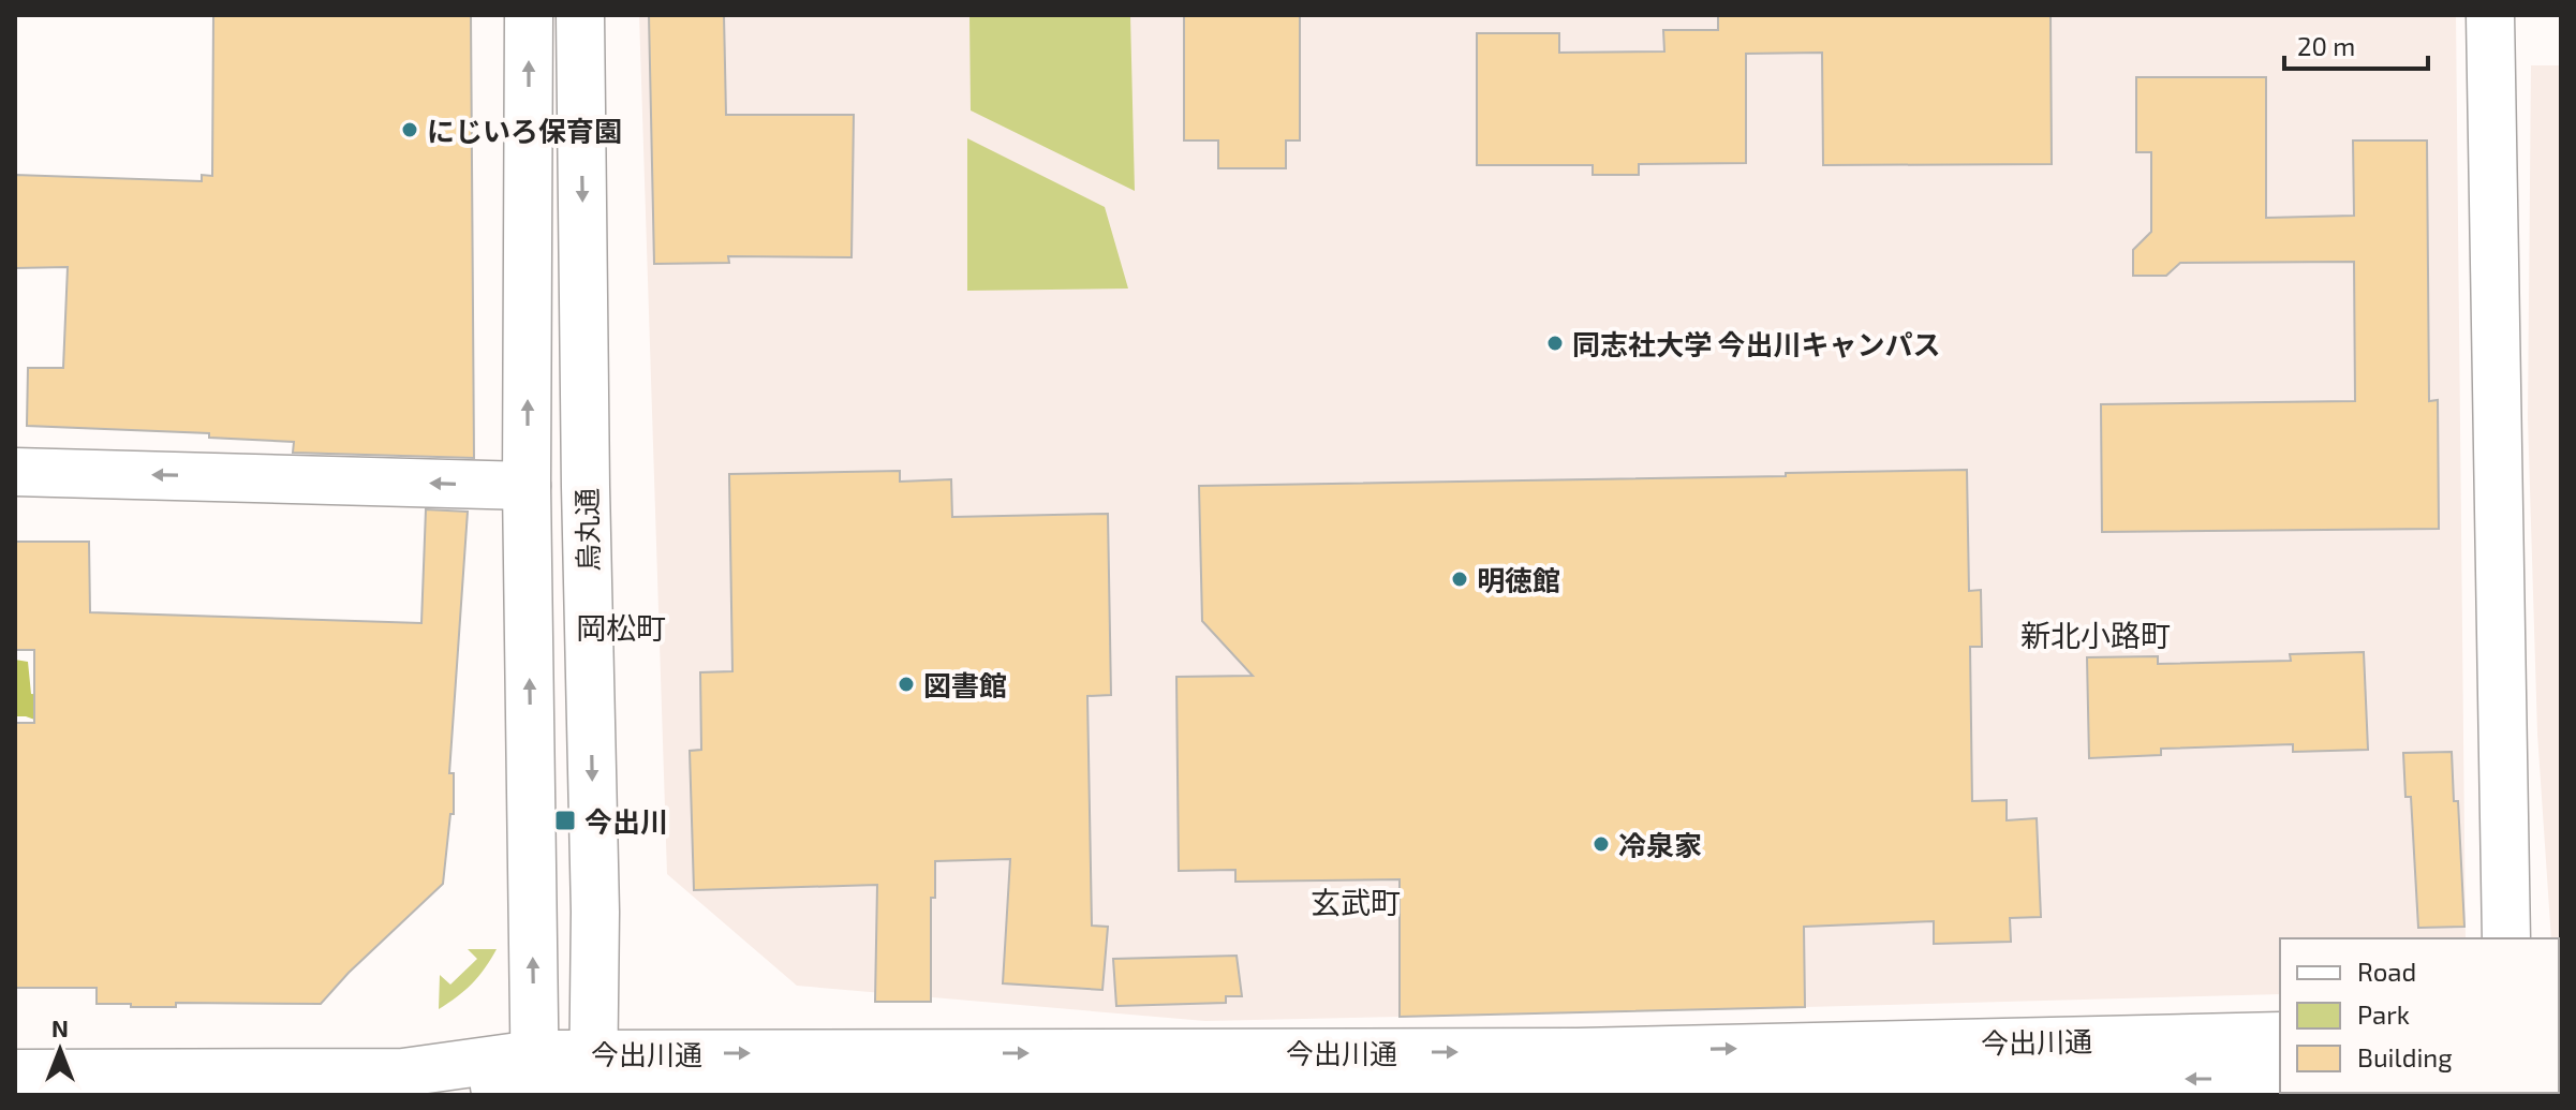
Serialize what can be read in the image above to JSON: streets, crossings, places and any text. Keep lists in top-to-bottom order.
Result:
{
  "streets": {
    "main road": ["烏丸通", "今出川通"]
  },
  "crossings": [
    ["烏丸通", "今出川通"]
  ],
  "districts": ["岡松町", "新北小路町", "玄武町"],
  "places": {
    "other": [
      "にじいろ保育園",
      "同志社大学 今出川キャンパス",
      "明徳館",
      "図書館",
      "冷泉家"
    ],
    "transit": ["今出川"]
  },
  "legend": ["Road", "Park", "Building"],
  "scale_bar": "20 m",
  "north": "top"
}
